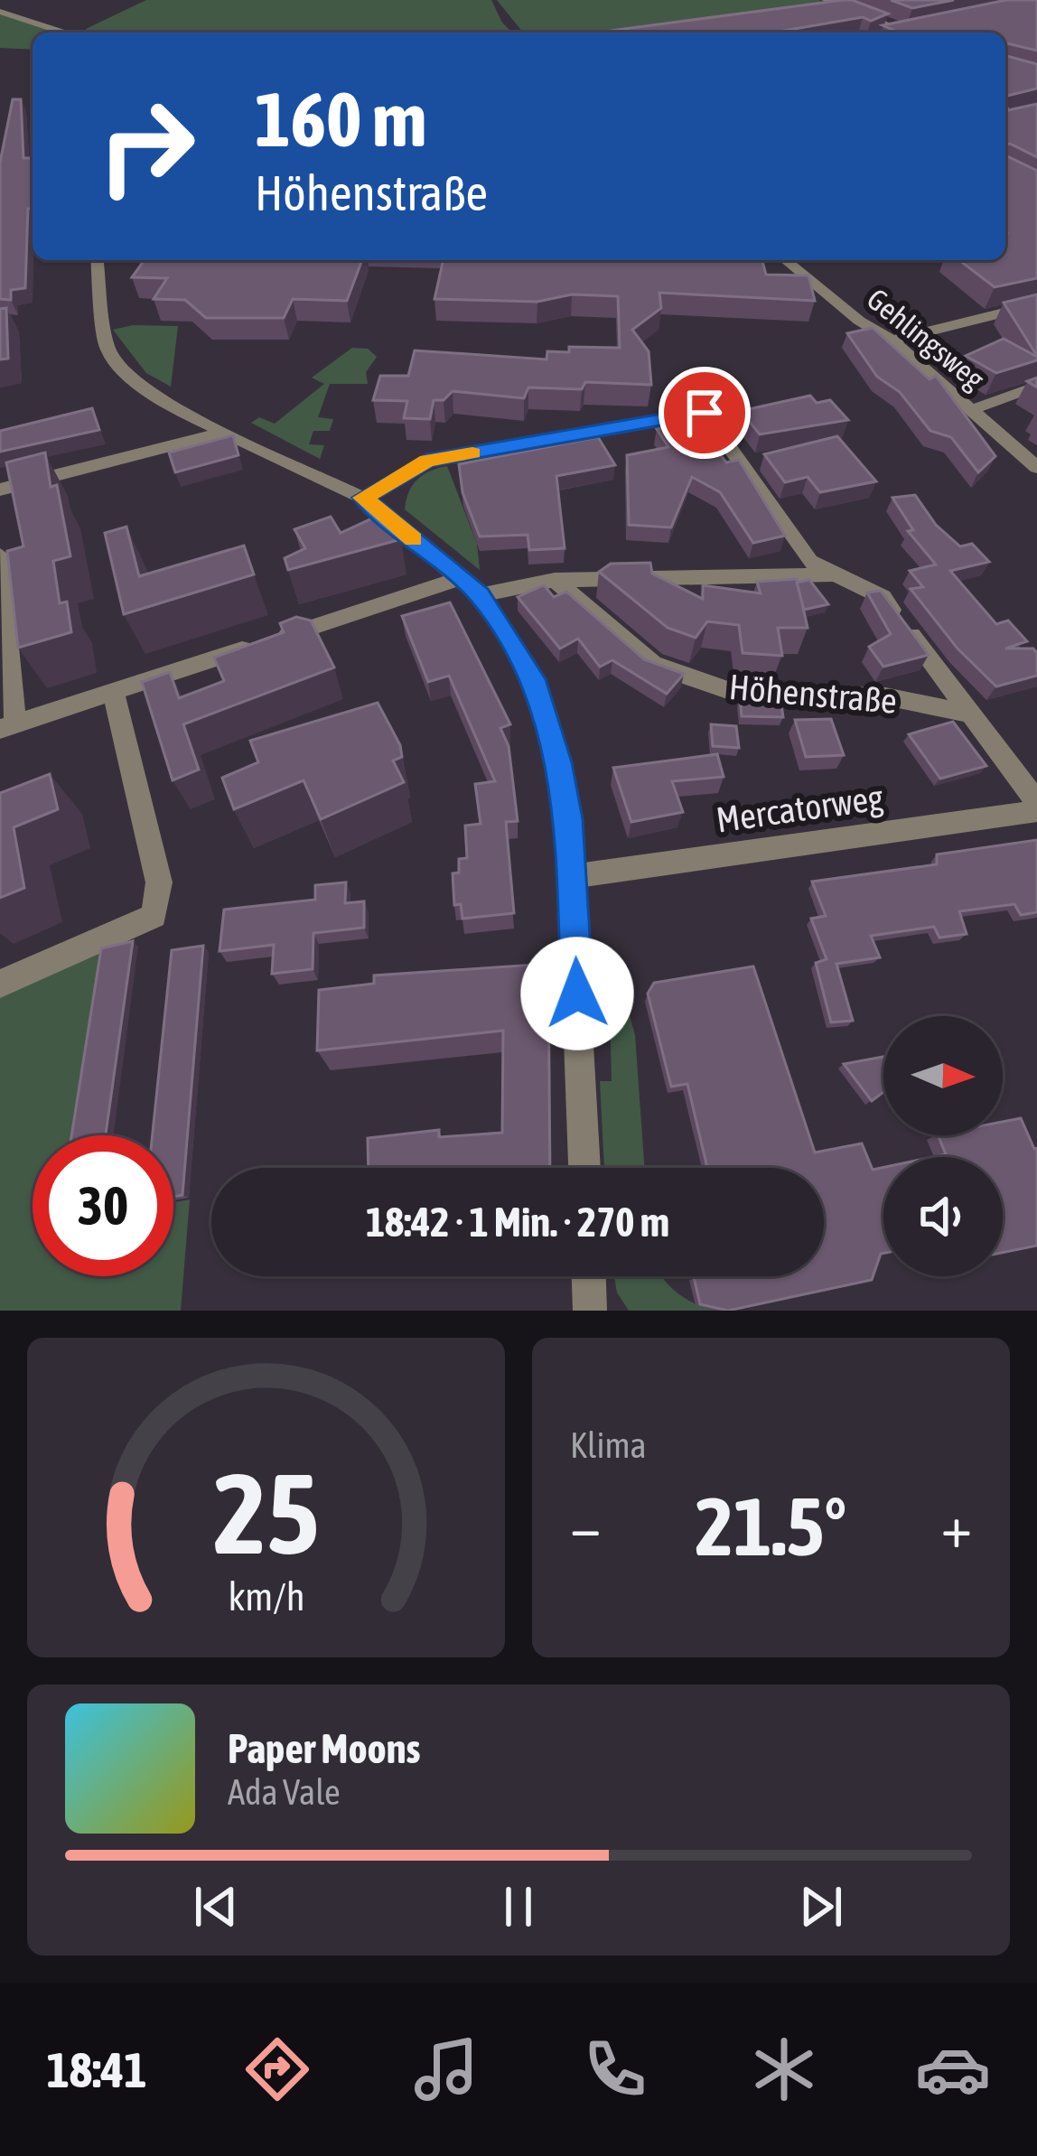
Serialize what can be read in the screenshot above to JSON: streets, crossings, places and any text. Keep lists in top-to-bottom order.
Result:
{
  "streets": {
    "street": ["Gehlingsweg", "Höhenstraße", "Mercatorweg"]
  },
  "north": "right",
  "page": {
    "turn": ["160 m", "Höhenstraße"],
    "limit": "30",
    "trip": "18:42 · 1 Min. · 270 m",
    "tile": "Klima",
    "heat": ["−", "21.5°", "+"],
    "song": ["Paper Moons", "Ada Vale"],
    "tabs": "18:41",
    "gauge": ["25", "km/h"]
  }
}
